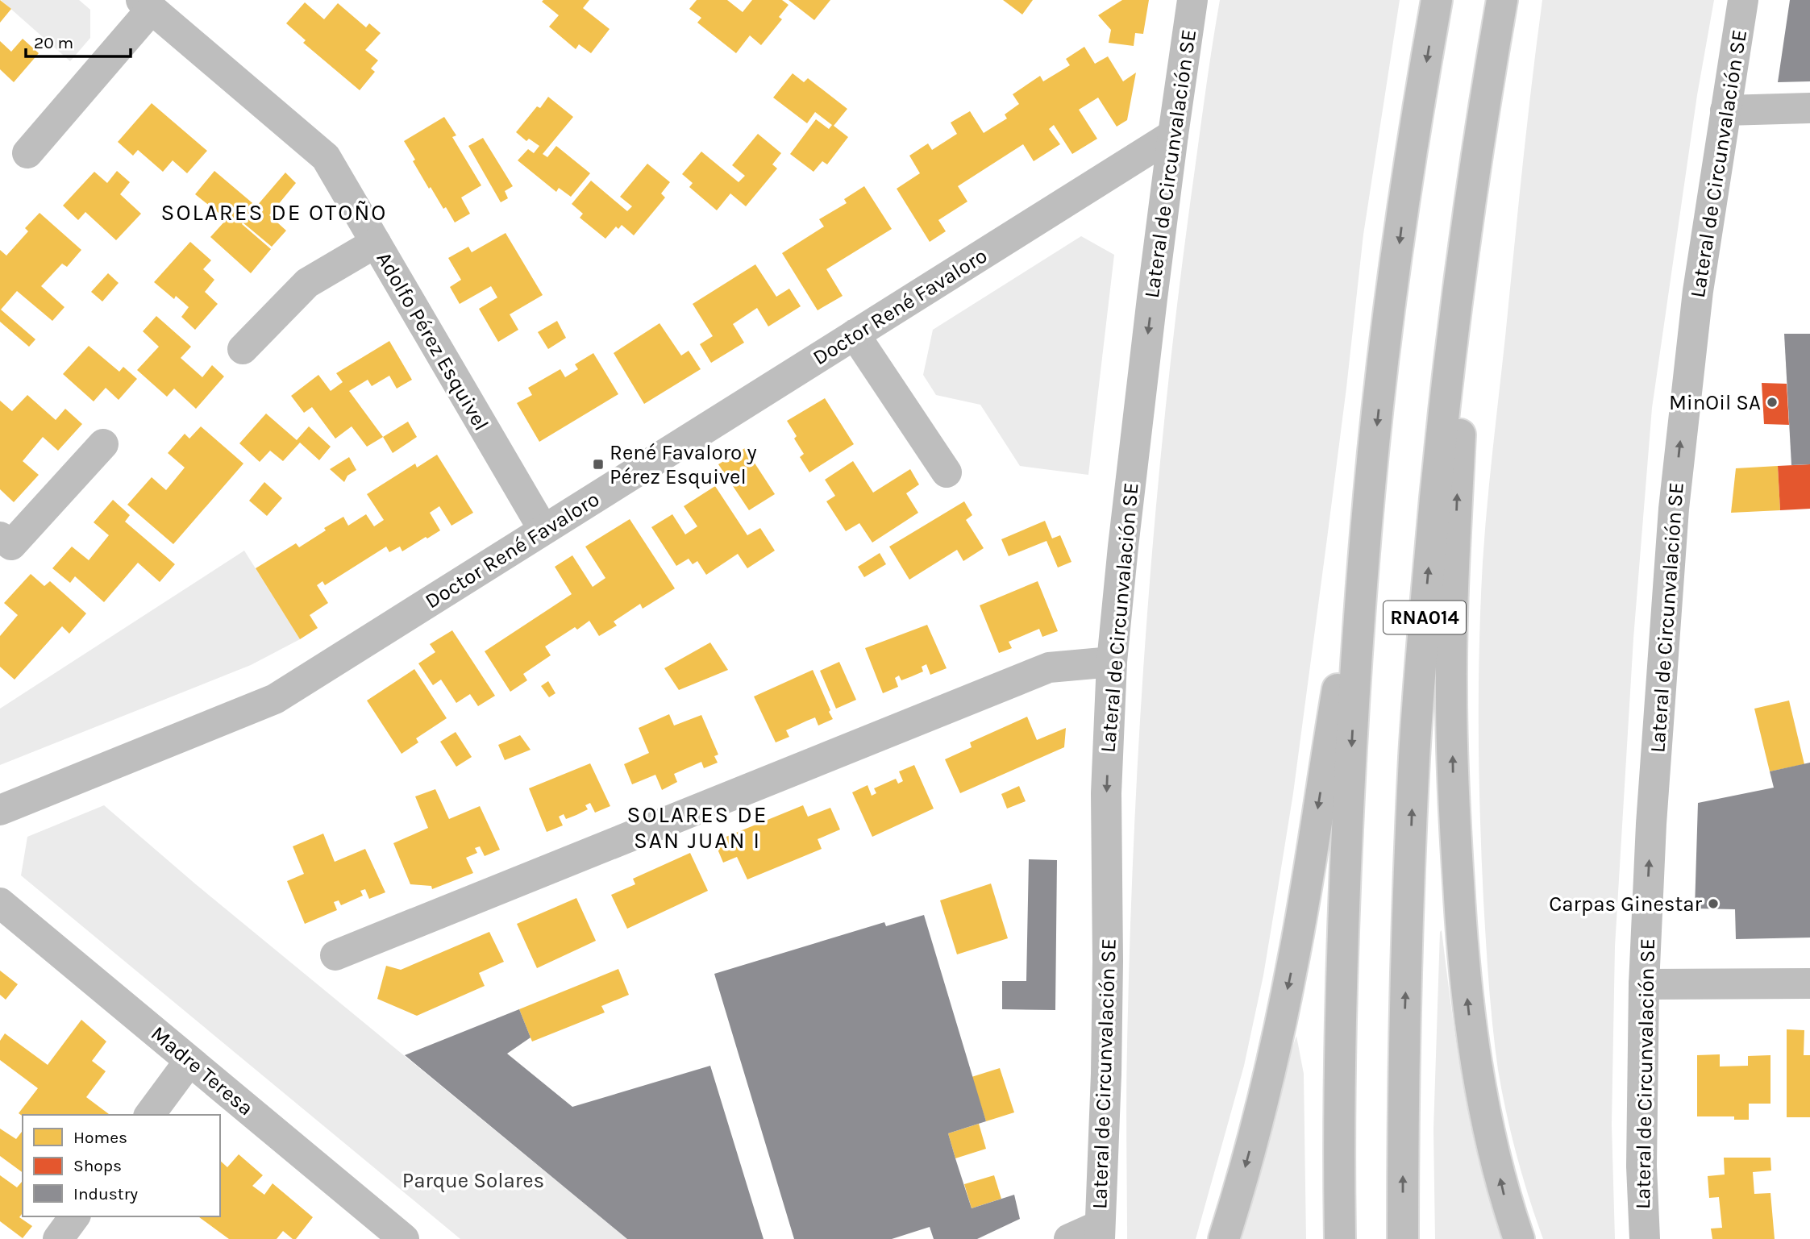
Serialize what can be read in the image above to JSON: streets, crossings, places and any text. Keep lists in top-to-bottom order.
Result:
{
  "streets": {
    "main road": [
      "Lateral de Circunvalación SE",
      "Doctor René Favaloro",
      "Adolfo Pérez Esquivel",
      "RNA014",
      "Madre Teresa"
    ]
  },
  "crossings": [
    ["Lateral de Circunvalación SE", "Doctor René Favaloro"],
    ["Doctor René Favaloro", "Adolfo Pérez Esquivel"]
  ],
  "districts": ["SOLARES DE OTOÑO", "SOLARES DE SAN JUAN I"],
  "parks": ["Parque Solares"],
  "places": {
    "other": ["MinOil SA", "Carpas Ginestar"],
    "transit": ["René Favaloro y Pérez Esquivel"]
  },
  "legend": ["Homes", "Shops", "Industry"],
  "scale_bar": "20 m"
}
